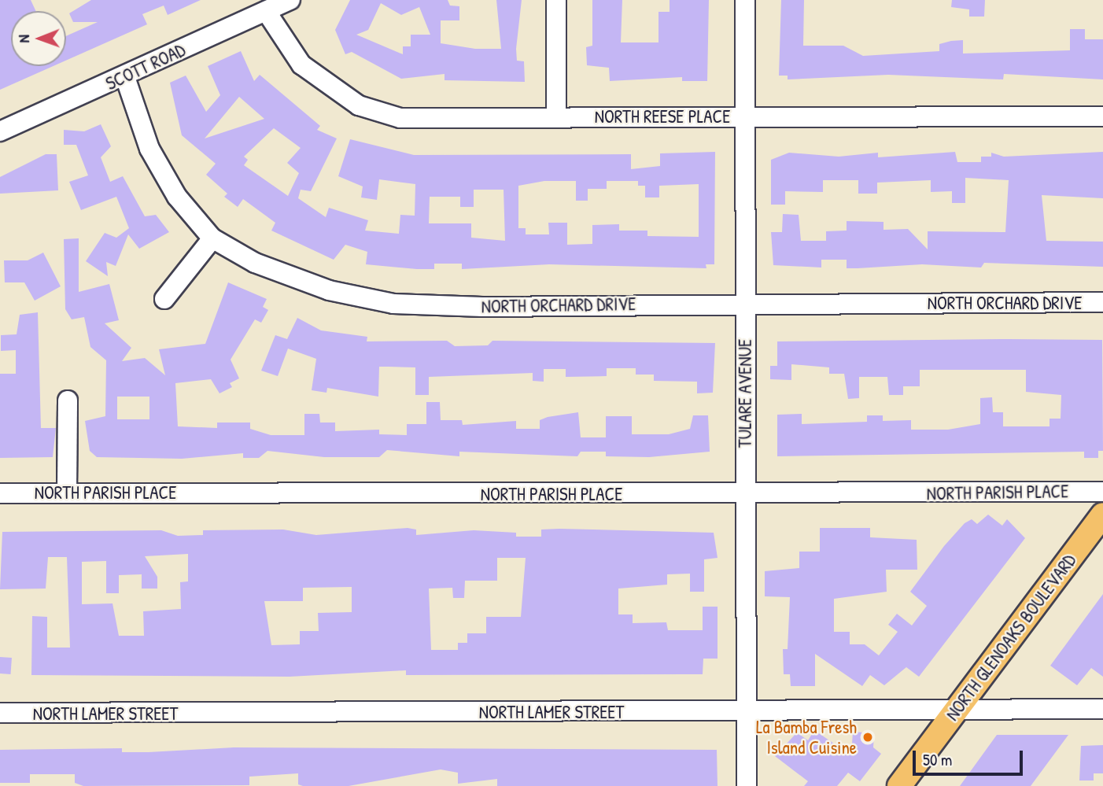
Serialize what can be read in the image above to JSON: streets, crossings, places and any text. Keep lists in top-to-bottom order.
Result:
{
  "streets": {
    "main road": ["NORTH GLENOAKS BOULEVARD"],
    "street": [
      "SCOTT ROAD",
      "NORTH REESE PLACE",
      "NORTH ORCHARD DRIVE",
      "TULARE AVENUE",
      "NORTH PARISH PLACE",
      "NORTH LAMER STREET"
    ]
  },
  "crossings": [
    ["SCOTT ROAD", "NORTH REESE PLACE"],
    ["SCOTT ROAD", "NORTH ORCHARD DRIVE"],
    ["NORTH REESE PLACE", "TULARE AVENUE"],
    ["NORTH ORCHARD DRIVE", "TULARE AVENUE"],
    ["TULARE AVENUE", "NORTH PARISH PLACE"],
    ["TULARE AVENUE", "NORTH LAMER STREET"],
    ["NORTH GLENOAKS BOULEVARD", "NORTH LAMER STREET"]
  ],
  "places": ["La Bamba Fresh Island Cuisine"],
  "scale_bar": "50 m",
  "north": "left"
}
